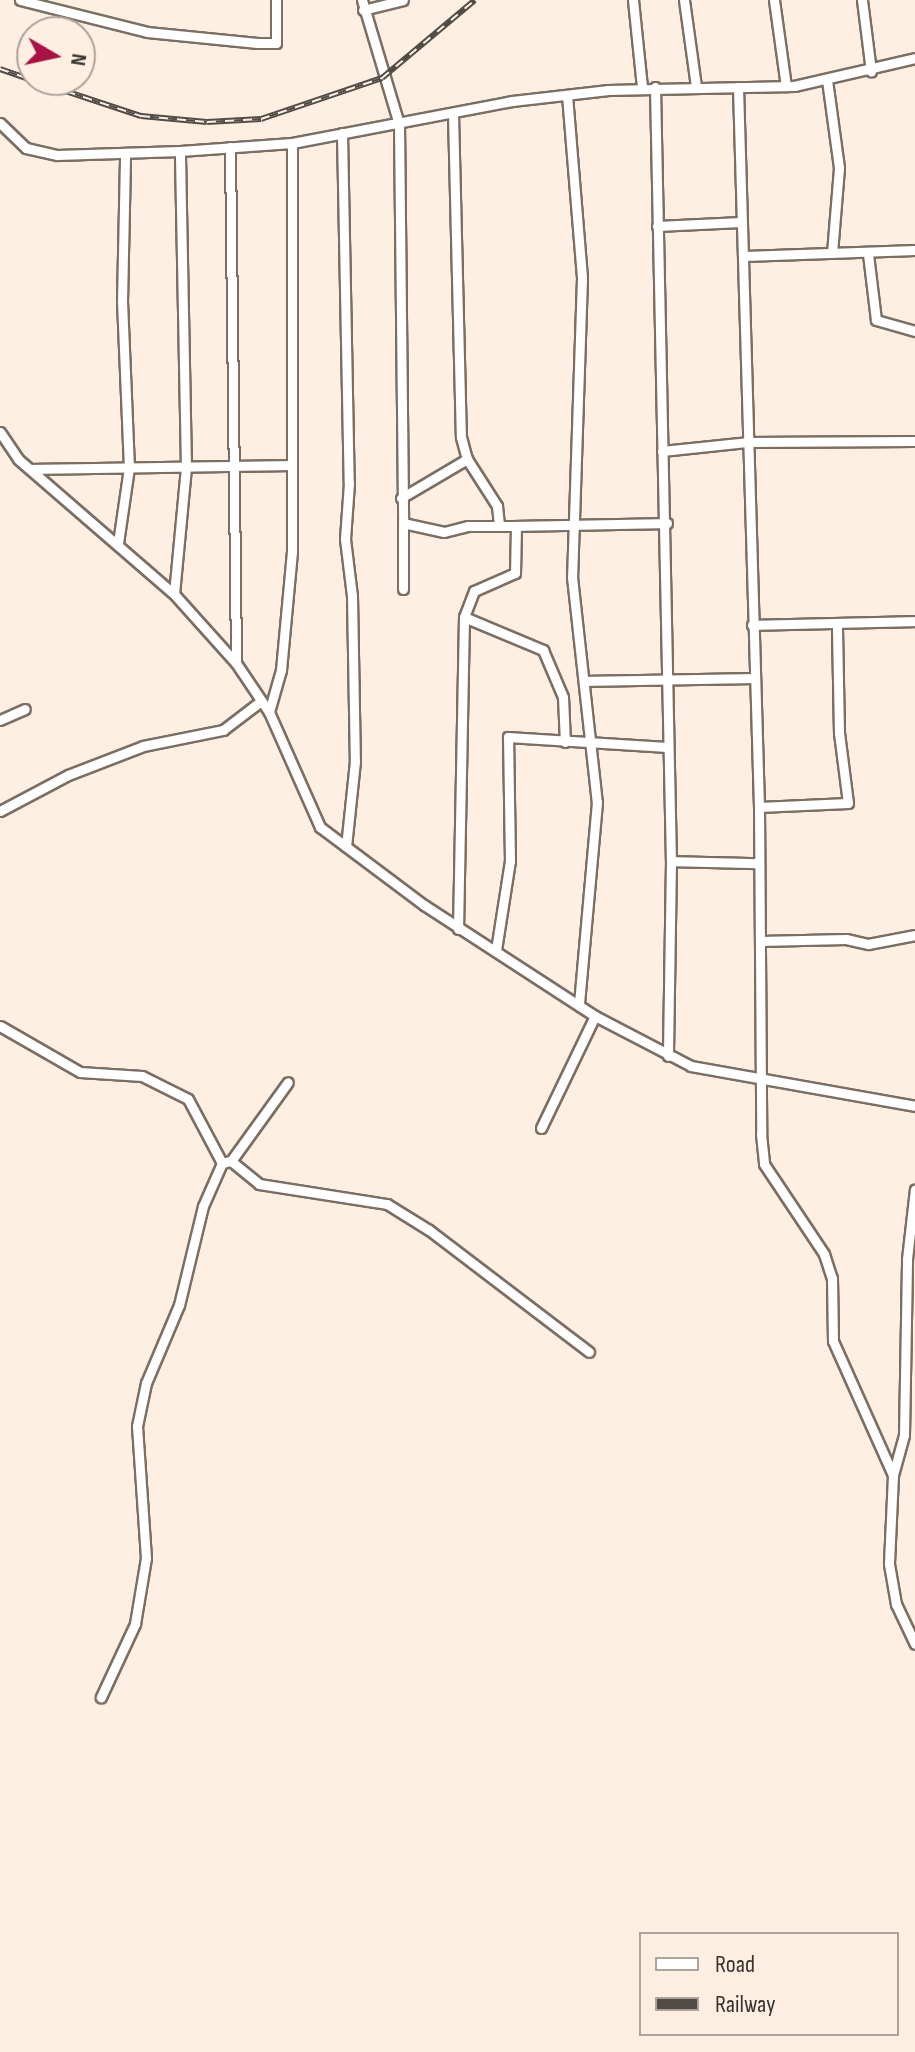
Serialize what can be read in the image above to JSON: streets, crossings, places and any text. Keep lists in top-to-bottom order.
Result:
{
  "legend": ["Road", "Railway"],
  "north": "right"
}
